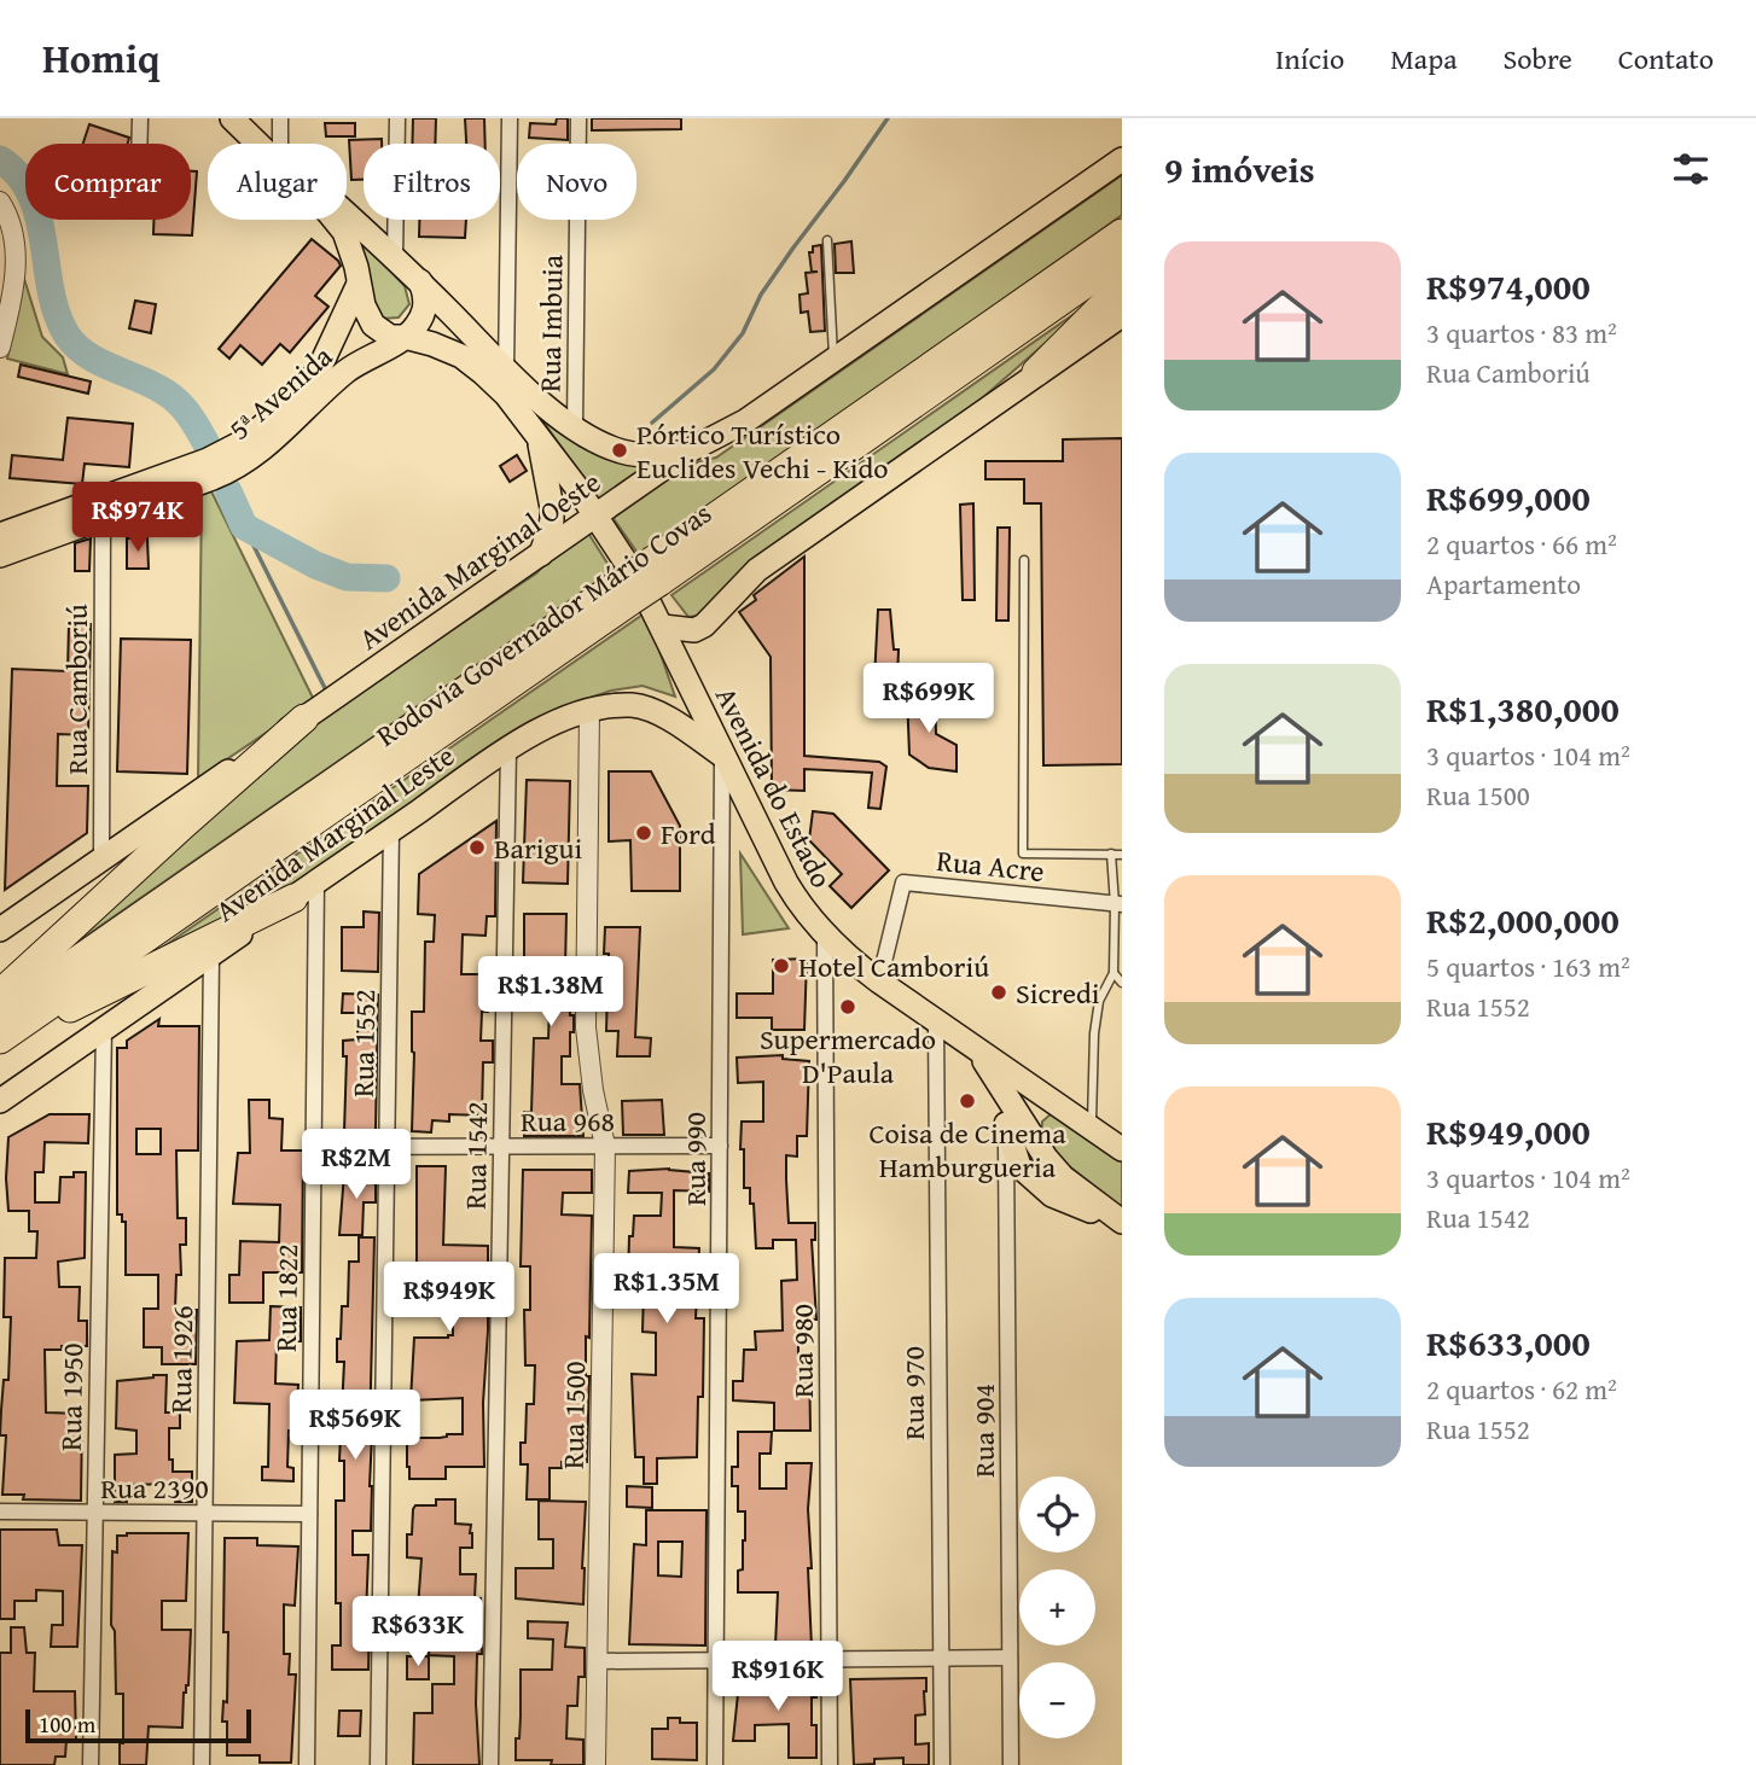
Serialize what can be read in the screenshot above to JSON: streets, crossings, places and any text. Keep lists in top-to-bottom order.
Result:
{
  "streets": {
    "highway": ["Rodovia Governador Mário Covas"],
    "main road": [
      "5ª Avenida",
      "Avenida Marginal Oeste",
      "Avenida do Estado",
      "Avenida Marginal Leste"
    ],
    "street": [
      "Rua Imbuia",
      "Rua Camboriú",
      "Rua Acre",
      "Rua 1552",
      "Rua 968",
      "Rua 1542",
      "Rua 990",
      "Rua 1822",
      "Rua 980",
      "Rua 1926",
      "Rua 970",
      "Rua 1950",
      "Rua 1500",
      "Rua 904",
      "Rua 2390"
    ]
  },
  "crossings": [
    ["5ª Avenida", "Rua Camboriú"],
    ["5ª Avenida", "Avenida do Estado"],
    ["Avenida Marginal Oeste", "Rua Camboriú"],
    ["Avenida Marginal Oeste", "Avenida do Estado"],
    ["Rodovia Governador Mário Covas", "Avenida do Estado"],
    ["Avenida do Estado", "Avenida Marginal Leste"],
    ["Avenida do Estado", "Rua Acre"],
    ["Avenida do Estado", "Rua 990"],
    ["Avenida do Estado", "Rua 980"],
    ["Avenida do Estado", "Rua 970"],
    ["Avenida do Estado", "Rua 904"],
    ["Avenida Marginal Leste", "Rua 1552"],
    ["Avenida Marginal Leste", "Rua 1542"],
    ["Avenida Marginal Leste", "Rua 990"],
    ["Avenida Marginal Leste", "Rua 1822"],
    ["Avenida Marginal Leste", "Rua 1926"],
    ["Avenida Marginal Leste", "Rua 1950"],
    ["Avenida Marginal Leste", "Rua 1500"],
    ["Rua 1552", "Rua 968"],
    ["Rua 968", "Rua 1542"],
    ["Rua 968", "Rua 990"],
    ["Rua 968", "Rua 1822"],
    ["Rua 968", "Rua 1500"],
    ["Rua 1822", "Rua 2390"],
    ["Rua 1926", "Rua 2390"],
    ["Rua 1950", "Rua 2390"]
  ],
  "places": [
    "Pórtico Turístico Euclides Vechi - Kido",
    "Ford",
    "Barigui",
    "Hotel Camboriú",
    "Sicredi",
    "Supermercado D'Paula",
    "Coisa de Cinema Hamburgueria"
  ],
  "scale_bar": "100 m",
  "page": {
    "header": "Homiq",
    "nav": [
      "Início",
      "Mapa",
      "Sobre",
      "Contato"
    ],
    "heading": "9 imóveis",
    "chip": [
      "Comprar",
      "Alugar",
      "Filtros",
      "Novo"
    ],
    "list": [
      {
        "name": "R$974,000",
        "note": "3 quartos · 83 m² · Rua Camboriú"
      },
      {
        "name": "R$699,000",
        "note": "2 quartos · 66 m² · Apartamento"
      },
      {
        "name": "R$1,380,000",
        "note": "3 quartos · 104 m² · Rua 1500"
      },
      {
        "name": "R$2,000,000",
        "note": "5 quartos · 163 m² · Rua 1552"
      },
      {
        "name": "R$949,000",
        "note": "3 quartos · 104 m² · Rua 1542"
      },
      {
        "name": "R$633,000",
        "note": "2 quartos · 62 m² · Rua 1552"
      }
    ],
    "price": [
      "R$974K",
      "R$699K",
      "R$1.38M",
      "R$2M",
      "R$1.35M",
      "R$949K",
      "R$569K",
      "R$633K",
      "R$916K"
    ],
    "map_buttons": ["+", "−"],
    "scale": "100 m"
  }
}
